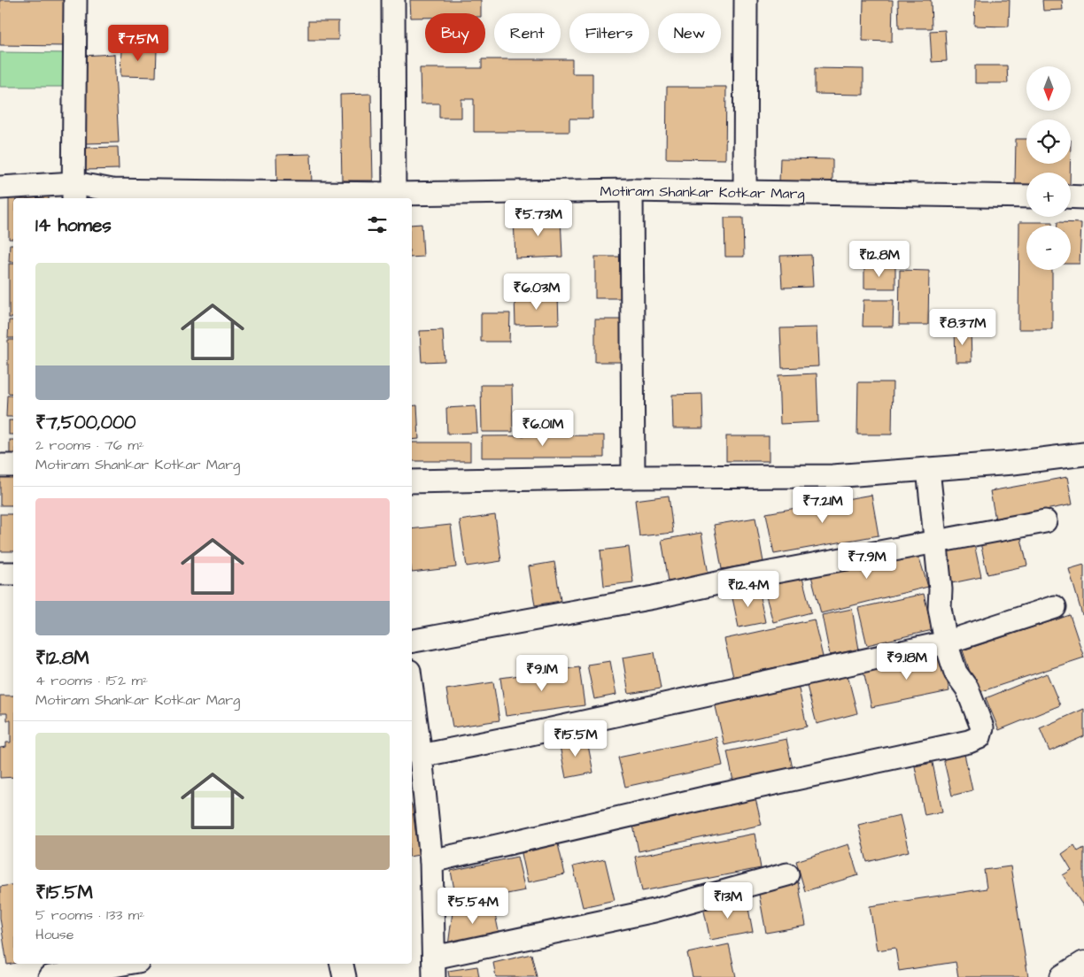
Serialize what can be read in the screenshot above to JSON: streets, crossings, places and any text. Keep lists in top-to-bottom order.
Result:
{
  "streets": {
    "street": ["Motiram Shankar Kotkar Marg"]
  },
  "north": "bottom",
  "page": {
    "chip": [
      "Buy",
      "Rent",
      "Filters",
      "New"
    ],
    "price": [
      "₹7.5M",
      "₹5.73M",
      "₹12.8M",
      "₹6.03M",
      "₹8.37M",
      "₹6.01M",
      "₹7.21M",
      "₹7.9M",
      "₹12.4M",
      "₹9.18M",
      "₹9.1M",
      "₹15.5M",
      "₹13M",
      "₹5.54M"
    ],
    "map_buttons": ["+", "−"],
    "heading": "14 homes",
    "list": [
      {
        "name": "₹7,500,000",
        "note": "2 rooms · 76 m² · Motiram Shankar Kotkar Marg"
      },
      {
        "name": "₹12.8M",
        "note": "4 rooms · 152 m² · Motiram Shankar Kotkar Marg"
      },
      {
        "name": "₹15.5M",
        "note": "5 rooms · 133 m² · House"
      }
    ]
  }
}
